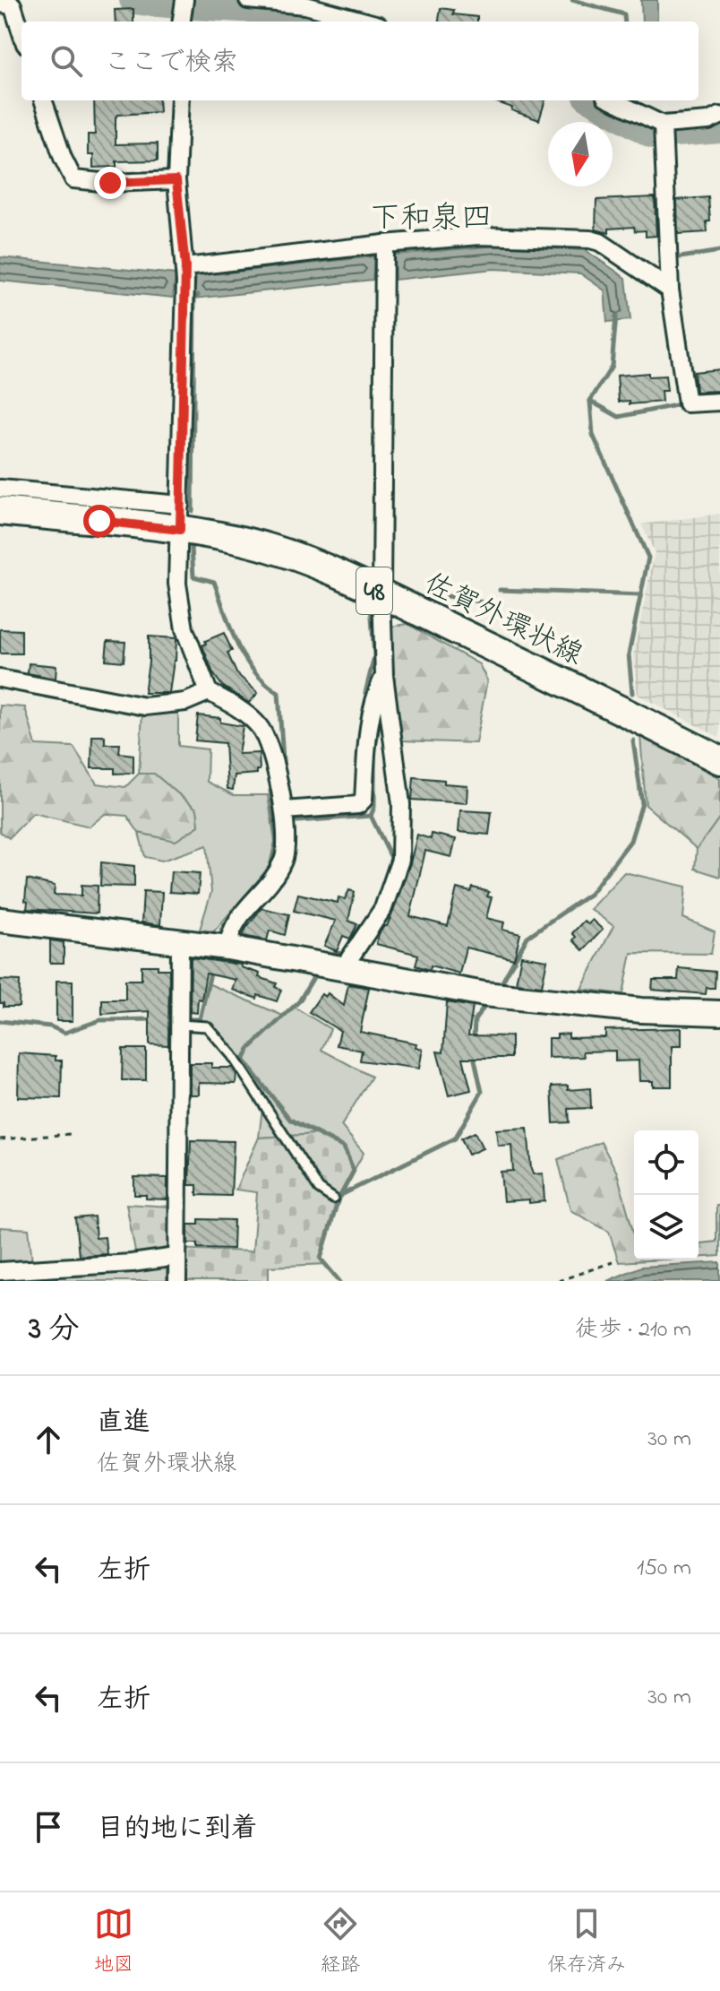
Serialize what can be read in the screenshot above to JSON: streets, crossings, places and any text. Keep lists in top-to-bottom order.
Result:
{
  "streets": {
    "main road": ["48", "佐賀外環状線"]
  },
  "districts": ["下和泉四"],
  "north": "bottom",
  "page": {
    "search": "ここで検索",
    "heading": ["3 分", "徒歩 · 210 m"],
    "list": [
      ["直進", "佐賀外環状線", "30 m"],
      ["左折", "150 m"],
      ["左折", "30 m"],
      "目的地に到着"
    ],
    "nav": ["地図", "経路", "保存済み"]
  }
}
